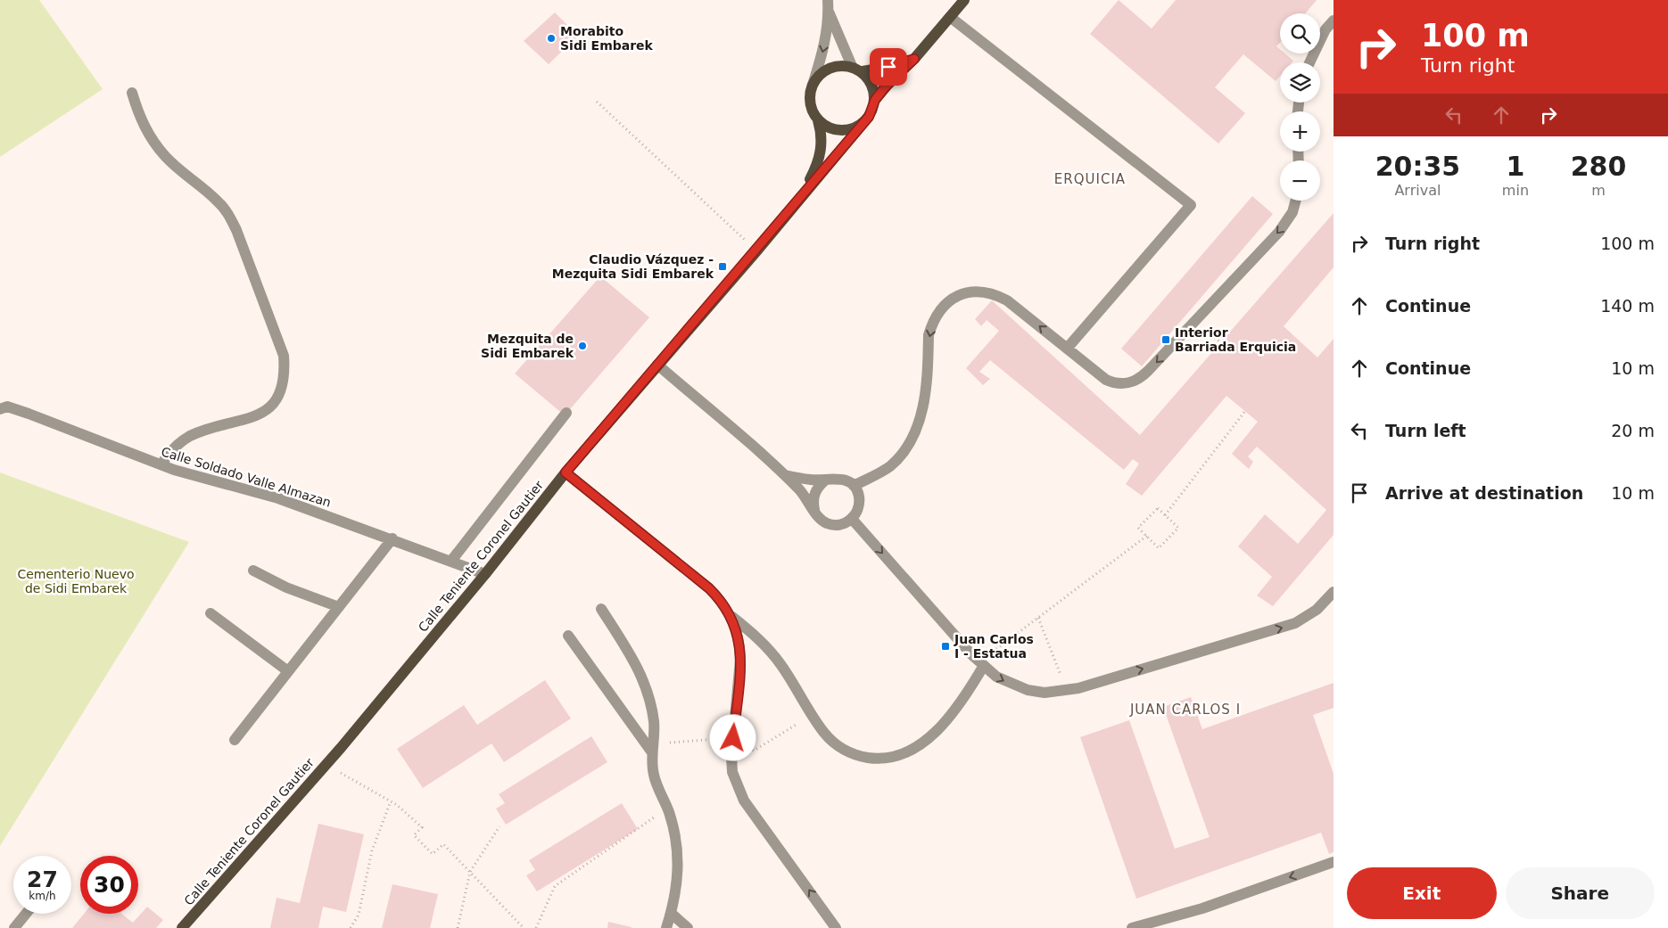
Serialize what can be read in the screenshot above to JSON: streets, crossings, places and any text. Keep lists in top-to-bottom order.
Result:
{
  "streets": {
    "main road": ["Calle Teniente Coronel Gautier"],
    "street": ["Calle Soldado Valle Almazan"]
  },
  "crossings": [
    ["Calle Soldado Valle Almazan", "Calle Teniente Coronel Gautier"]
  ],
  "districts": ["ERQUICIA", "JUAN CARLOS I"],
  "parks": ["Cementerio Nuevo de Sidi Embarek"],
  "places": {
    "other": ["Morabito Sidi Embarek", "Mezquita de Sidi Embarek"],
    "transit": ["Claudio Vázquez - Mezquita Sidi Embarek", "Interior Barriada Erquicia", "Juan Carlos I - Estatua"]
  },
  "page": {
    "turn": ["100 m", "Turn right"],
    "map_buttons": ["+", "−"],
    "eta": [
      "20:35",
      "Arrival",
      "1",
      "min",
      "280",
      "m"
    ],
    "list": [
      {
        "name": "Turn right",
        "value": "100 m"
      },
      {
        "name": "Continue",
        "value": "140 m"
      },
      {
        "name": "Continue",
        "value": "10 m"
      },
      {
        "name": "Turn left",
        "value": "20 m"
      },
      {
        "name": "Arrive at destination",
        "value": "10 m"
      }
    ],
    "speed": "27 km/h",
    "limit": "30",
    "buttons": ["Exit", "Share"]
  }
}
